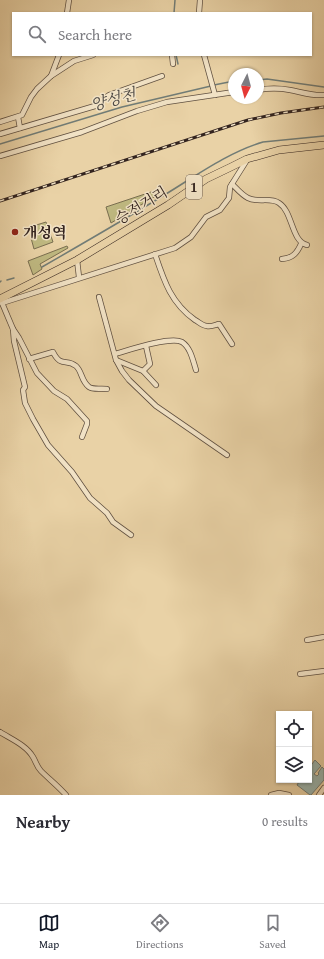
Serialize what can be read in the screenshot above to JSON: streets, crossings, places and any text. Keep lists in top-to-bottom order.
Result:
{
  "streets": {
    "main road": ["1", "승전거리"]
  },
  "water": ["양성천"],
  "places": ["개성역"],
  "north": "bottom",
  "page": {
    "search": "Search here",
    "heading": ["Nearby", "0 results"],
    "nav": ["Map", "Directions", "Saved"]
  }
}
